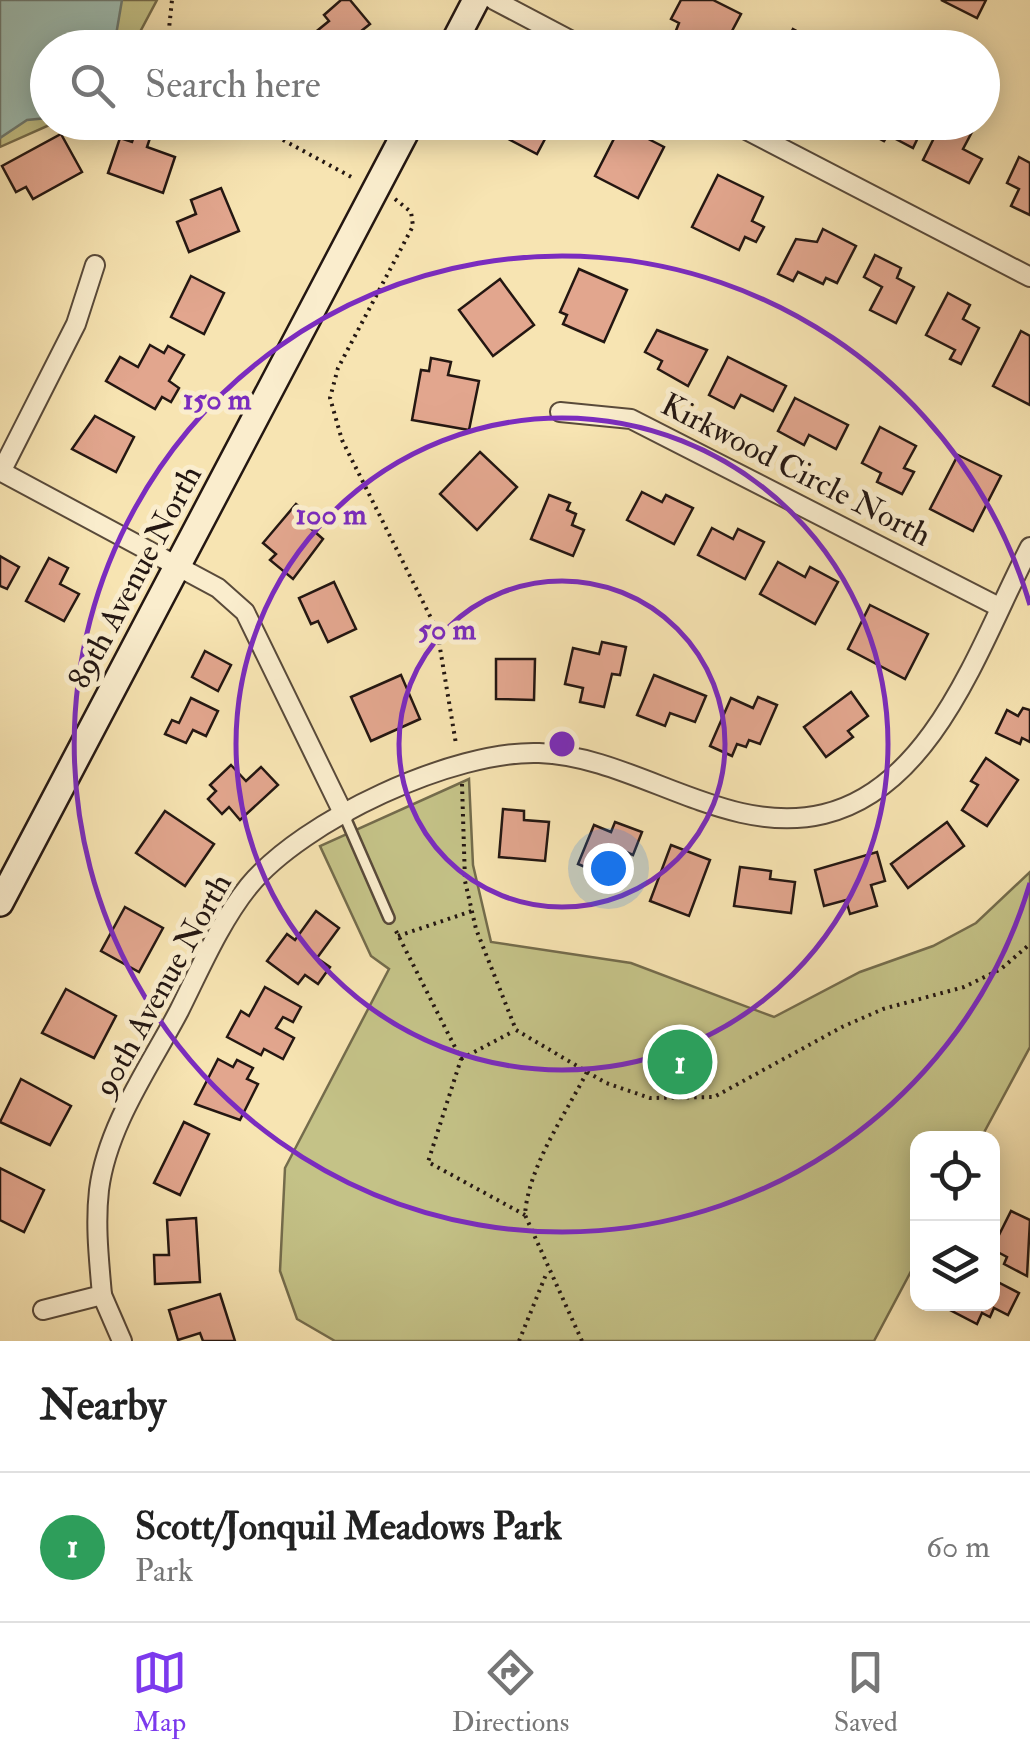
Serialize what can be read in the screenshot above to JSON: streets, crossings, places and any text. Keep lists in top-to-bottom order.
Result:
{
  "streets": {
    "street": ["Kirkwood Circle North", "89th Avenue North", "90th Avenue North"]
  },
  "crossings": [
    ["Kirkwood Circle North", "90th Avenue North"]
  ],
  "page": {
    "search": "Search here",
    "pins": "1",
    "heading": "Nearby",
    "list": [
      {
        "mark": "1",
        "name": "Scott/Jonquil Meadows Park",
        "note": "Park",
        "value": "60 m"
      }
    ],
    "nav": ["Map", "Directions", "Saved"]
  },
  "rings": ["150 m", "100 m", "50 m"]
}
